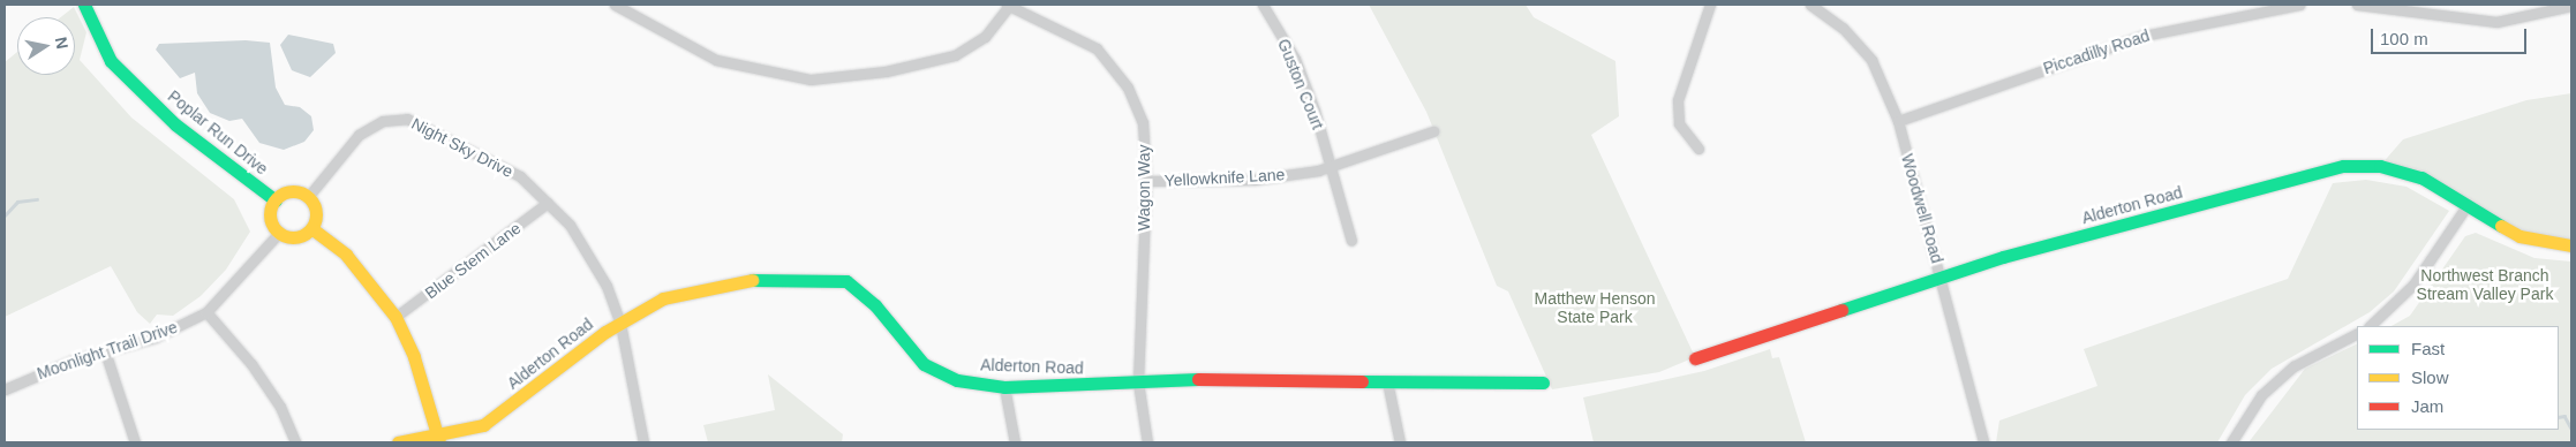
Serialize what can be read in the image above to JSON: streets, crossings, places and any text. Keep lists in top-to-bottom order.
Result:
{
  "streets": {
    "street": [
      "Piccadilly Road",
      "Guston Court",
      "Poplar Run Drive",
      "Night Sky Drive",
      "Yellowknife Lane",
      "Wagon Way",
      "Alderton Road",
      "Woodwell Road",
      "Blue Stem Lane",
      "Moonlight Trail Drive"
    ]
  },
  "crossings": [
    ["Piccadilly Road", "Woodwell Road"],
    ["Guston Court", "Yellowknife Lane"],
    ["Poplar Run Drive", "Night Sky Drive"],
    ["Poplar Run Drive", "Moonlight Trail Drive"],
    ["Night Sky Drive", "Alderton Road"],
    ["Night Sky Drive", "Blue Stem Lane"],
    ["Night Sky Drive", "Moonlight Trail Drive"],
    ["Yellowknife Lane", "Wagon Way"],
    ["Wagon Way", "Alderton Road"],
    ["Alderton Road", "Woodwell Road"]
  ],
  "parks": ["Northwest Branch Stream Valley Park", "Matthew Henson State Park"],
  "legend": ["Fast", "Slow", "Jam"],
  "scale_bar": "100 m",
  "north": "right"
}
